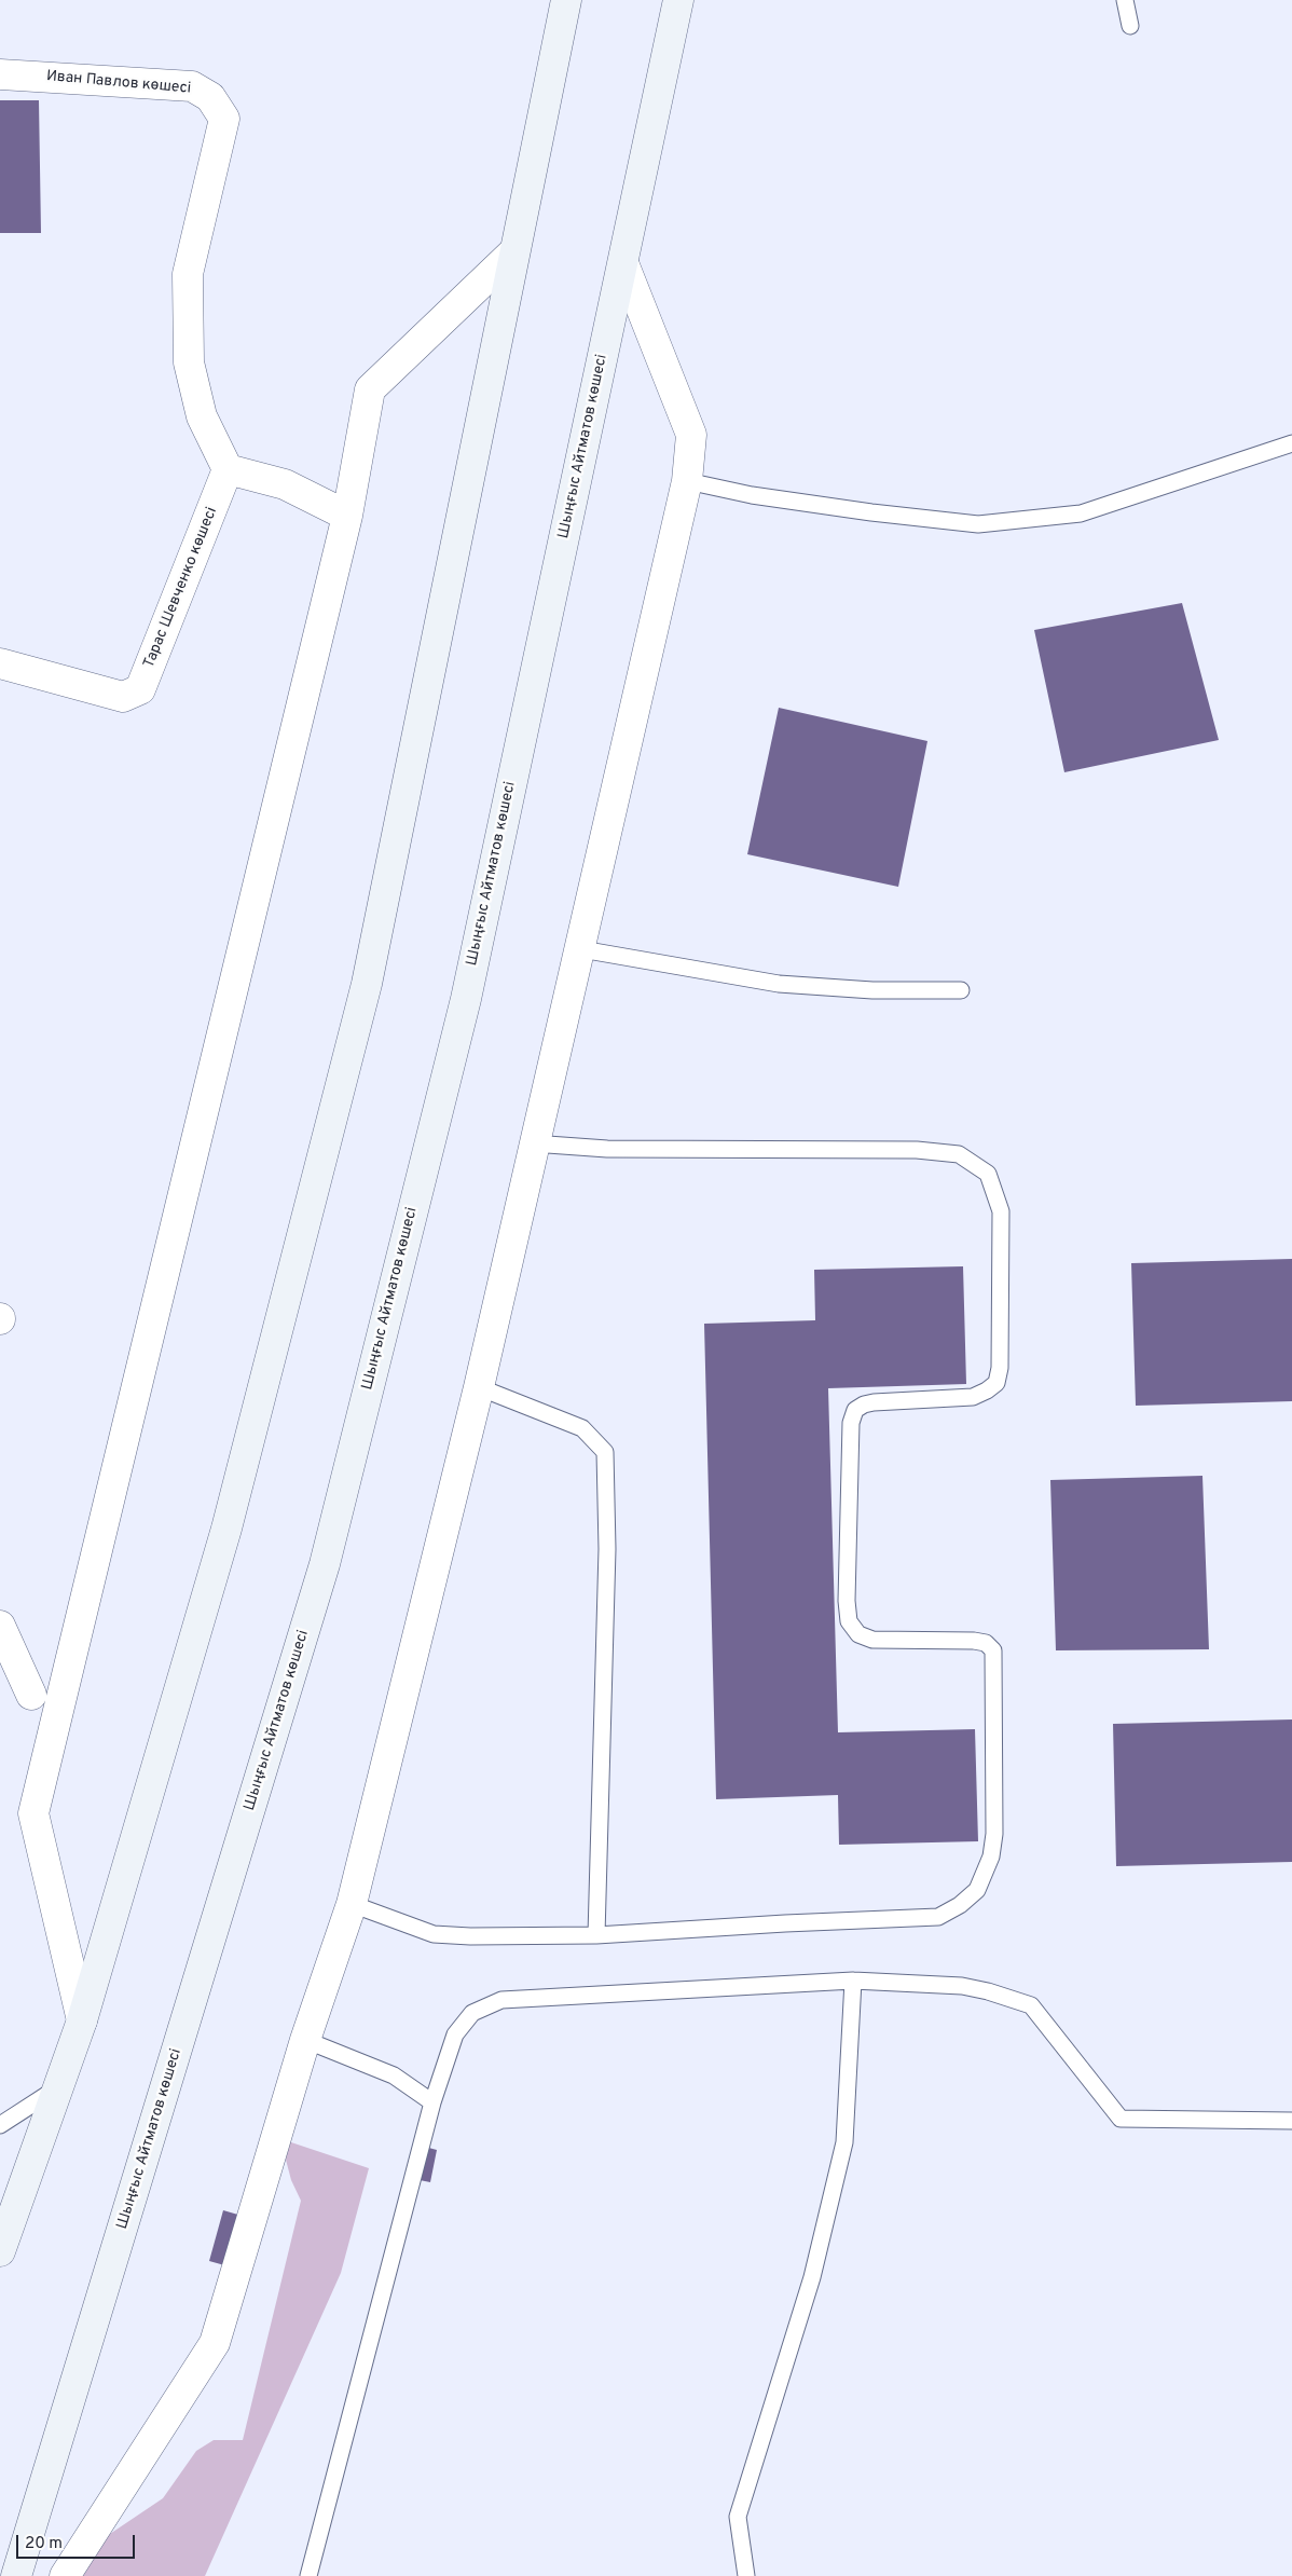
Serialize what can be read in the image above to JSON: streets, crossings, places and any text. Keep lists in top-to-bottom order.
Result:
{
  "streets": {
    "main road": ["Шыңғыс Айтматов көшесі"],
    "street": ["Иван Павлов көшесі", "Тарас Шевченко көшесі"]
  },
  "crossings": [
    ["Иван Павлов көшесі", "Тарас Шевченко көшесі"]
  ],
  "scale_bar": "20 m"
}
